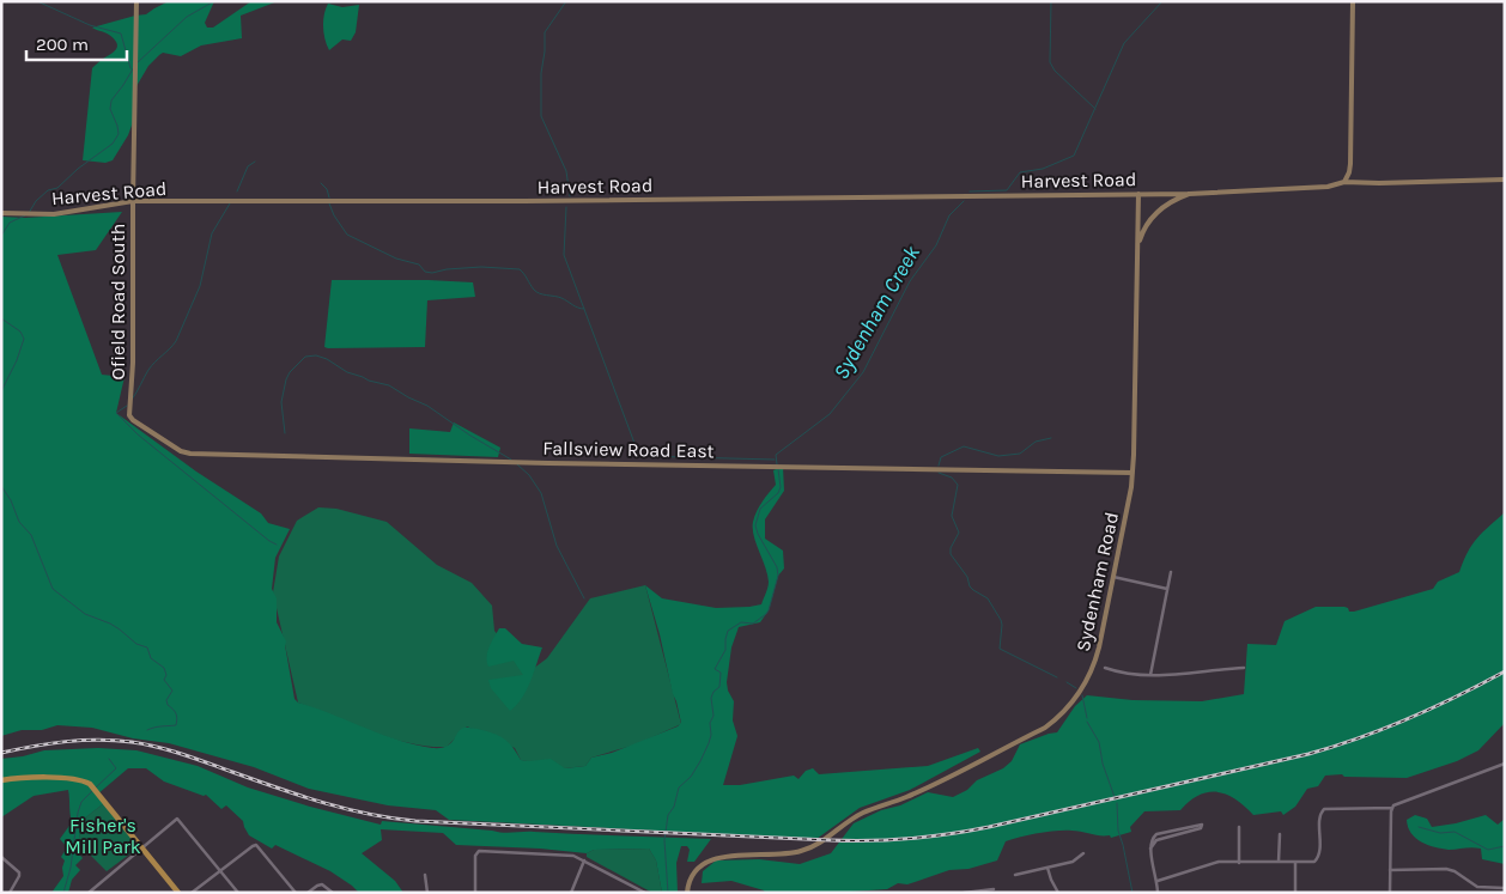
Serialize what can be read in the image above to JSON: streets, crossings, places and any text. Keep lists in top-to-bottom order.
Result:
{
  "streets": {
    "street": [
      "Harvest Road",
      "Ofield Road South",
      "Fallsview Road East",
      "Sydenham Road"
    ]
  },
  "crossings": [
    ["Harvest Road", "Ofield Road South"],
    ["Harvest Road", "Sydenham Road"],
    ["Ofield Road South", "Fallsview Road East"],
    ["Fallsview Road East", "Sydenham Road"]
  ],
  "water": ["Sydenham Creek"],
  "parks": ["Fisher's Mill Park"],
  "scale_bar": "200 m"
}
